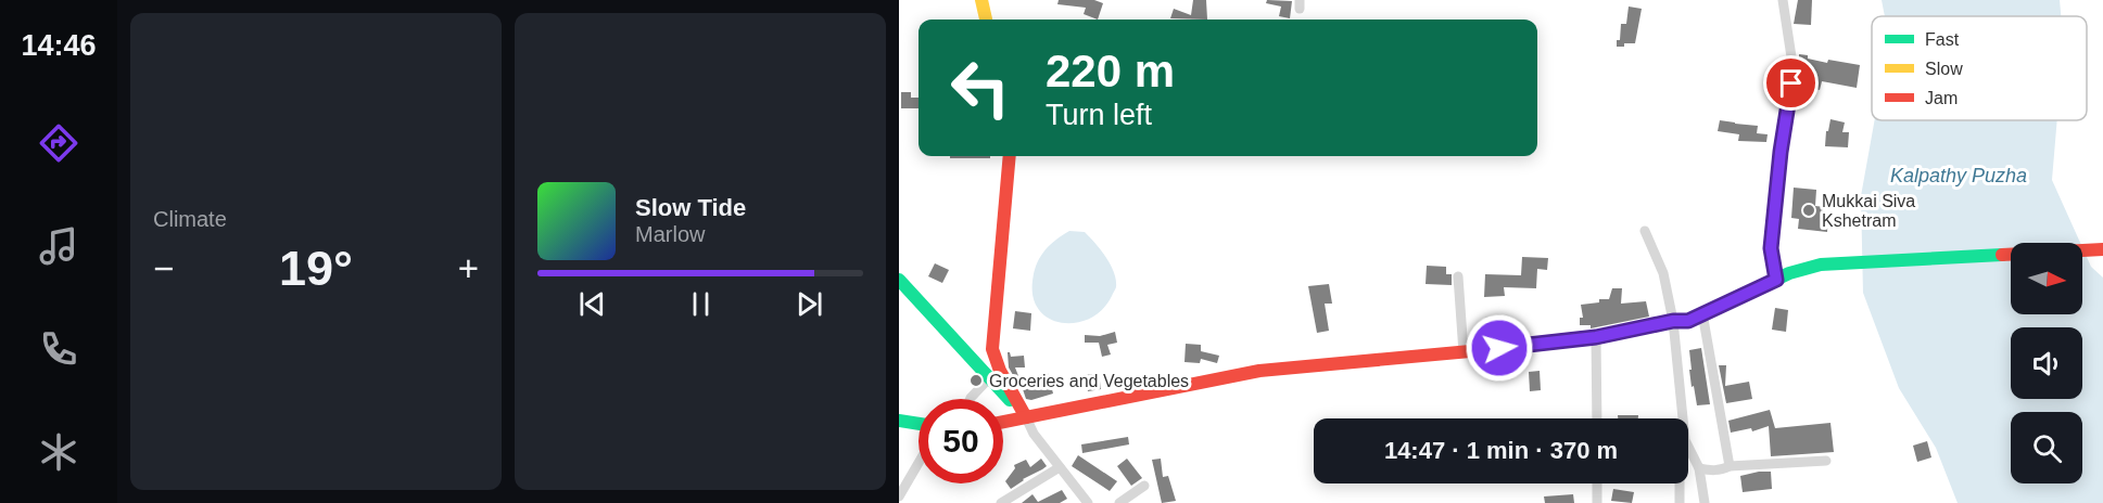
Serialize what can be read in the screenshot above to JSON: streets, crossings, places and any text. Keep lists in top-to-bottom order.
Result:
{
  "water": ["Kalpathy Puzha"],
  "places": ["Mukkai Siva Kshetram", "Groceries and Vegetables"],
  "legend": ["Fast", "Slow", "Jam"],
  "north": "right",
  "page": {
    "tabs": "14:46",
    "tile": "Climate",
    "turn": ["220 m", "Turn left"],
    "song": ["Slow Tide", "Marlow"],
    "heat": ["−", "19°", "+"],
    "limit": "50",
    "trip": "14:47 · 1 min · 370 m"
  }
}
